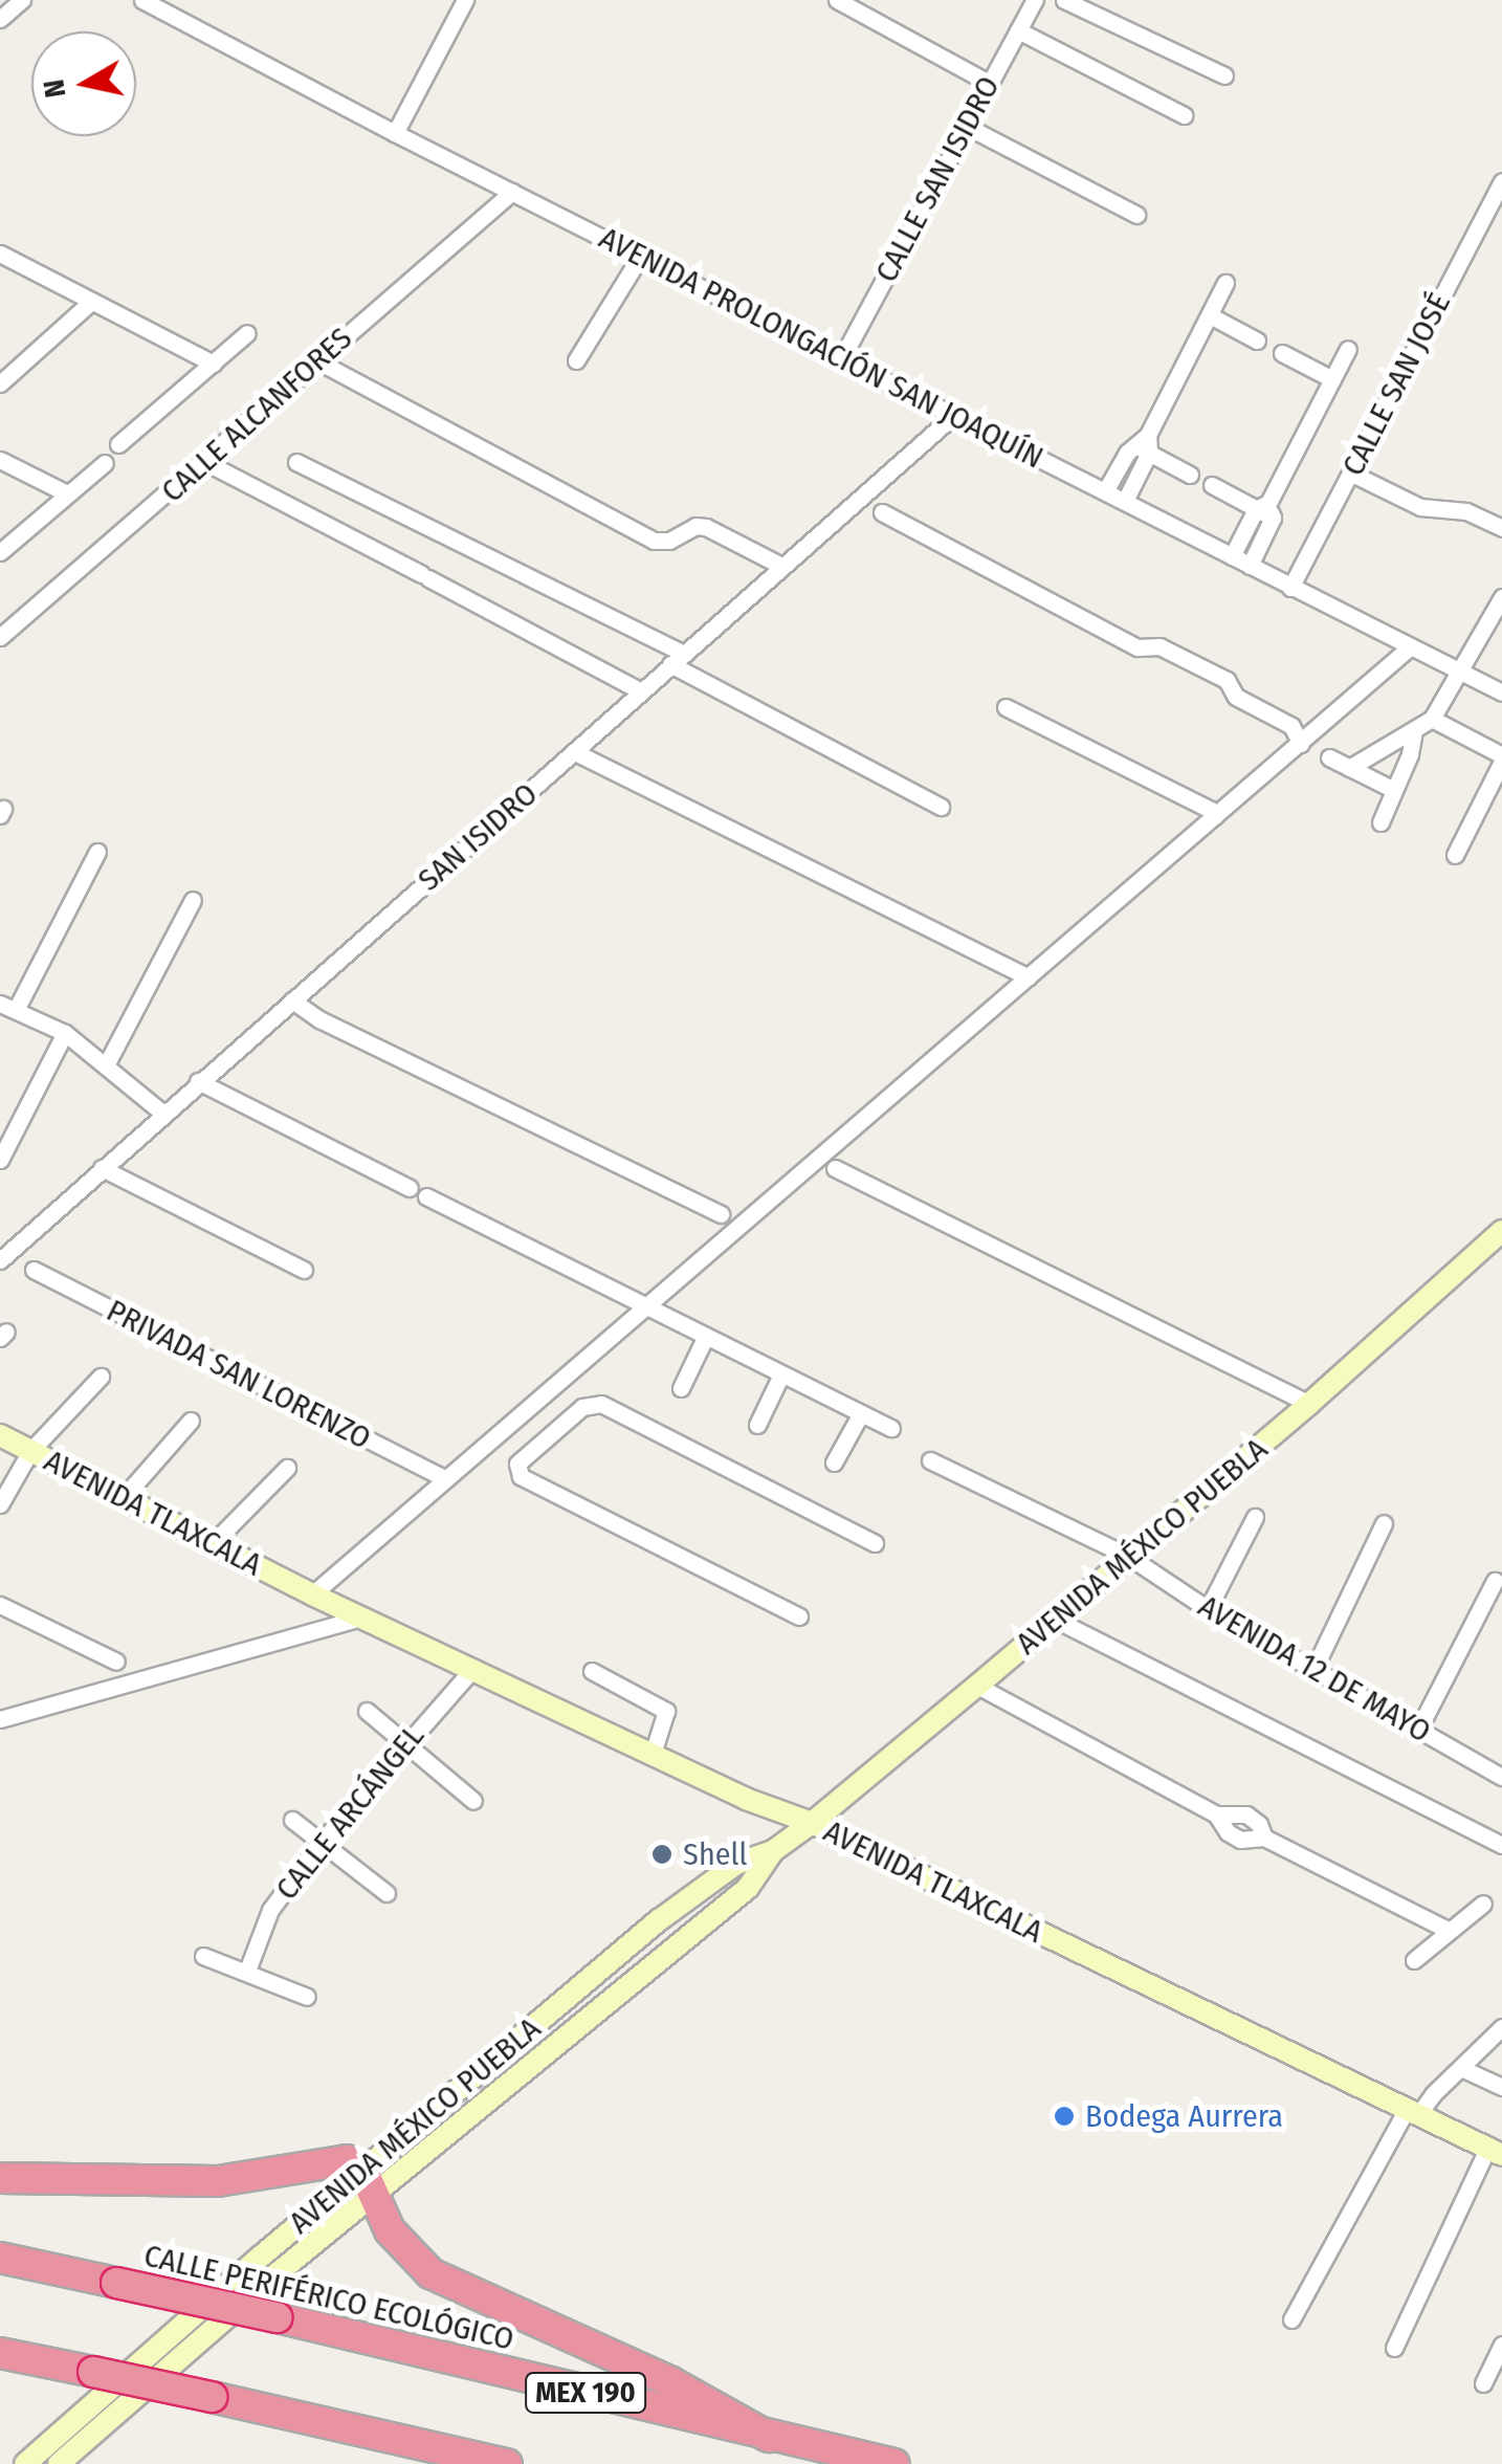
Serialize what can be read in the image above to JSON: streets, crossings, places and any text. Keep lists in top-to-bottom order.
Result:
{
  "streets": {
    "highway": ["CALLE PERIFÉRICO ECOLÓGICO", "MEX 190"],
    "main road": ["AVENIDA TLAXCALA", "AVENIDA MÉXICO PUEBLA"],
    "street": [
      "CALLE SAN ISIDRO",
      "AVENIDA PROLONGACIÓN SAN JOAQUÍN",
      "CALLE SAN JOSÉ",
      "CALLE ALCANFORES",
      "SAN ISIDRO",
      "PRIVADA SAN LORENZO",
      "AVENIDA 12 DE MAYO",
      "CALLE ARCÁNGEL"
    ]
  },
  "crossings": [
    ["CALLE SAN ISIDRO", "AVENIDA PROLONGACIÓN SAN JOAQUÍN"],
    ["AVENIDA PROLONGACIÓN SAN JOAQUÍN", "CALLE SAN JOSÉ"],
    ["AVENIDA PROLONGACIÓN SAN JOAQUÍN", "CALLE ALCANFORES"],
    ["AVENIDA PROLONGACIÓN SAN JOAQUÍN", "SAN ISIDRO"],
    ["AVENIDA TLAXCALA", "AVENIDA MÉXICO PUEBLA"],
    ["AVENIDA TLAXCALA", "CALLE ARCÁNGEL"],
    ["AVENIDA MÉXICO PUEBLA", "AVENIDA 12 DE MAYO"]
  ],
  "places": ["Shell", "Bodega Aurrera"],
  "north": "left"
}
